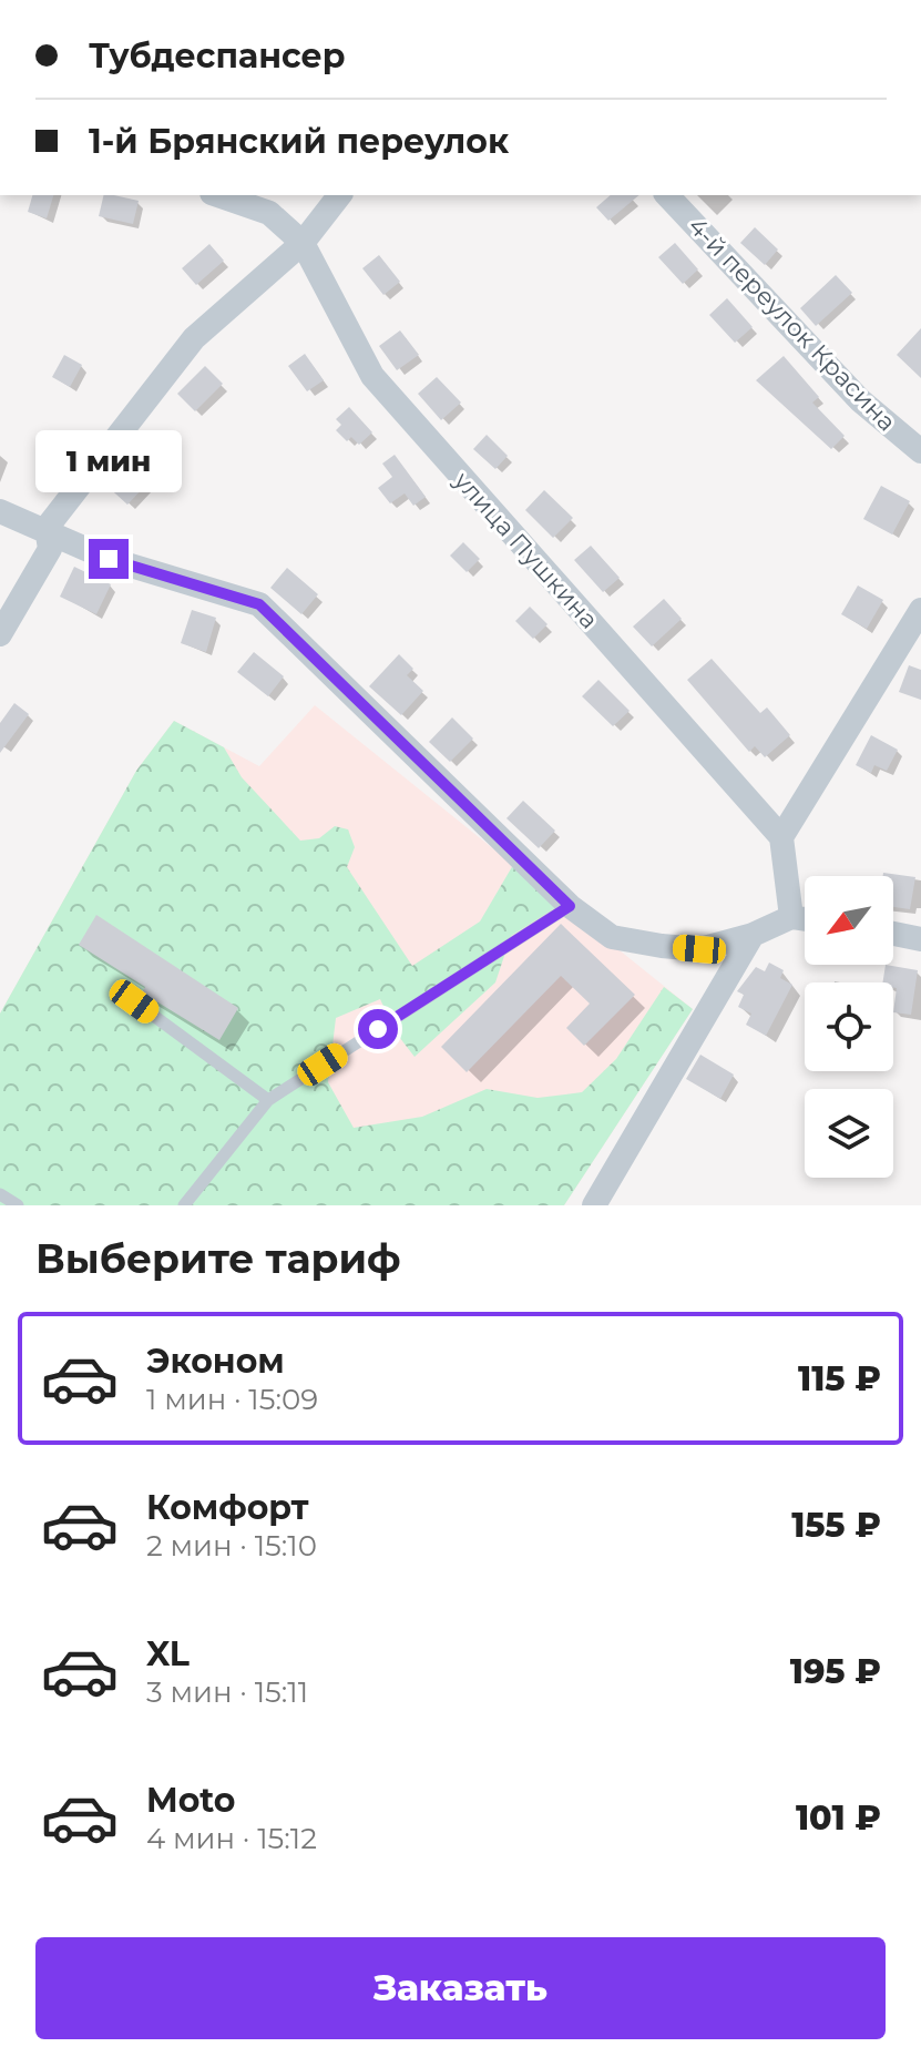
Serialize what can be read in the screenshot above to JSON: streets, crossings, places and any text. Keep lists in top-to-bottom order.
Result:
{
  "streets": {
    "street": ["4-й переулок Красина", "улица Пушкина"]
  },
  "north": "bottom left",
  "page": {
    "banner": ["Тубдеспансер", "1-й Брянский переулок"],
    "bubble": "1 мин",
    "heading": "Выберите тариф",
    "list": [
      {
        "name": "Эконом",
        "note": "1 мин · 15:09",
        "value": "115 ₽"
      },
      {
        "name": "Комфорт",
        "note": "2 мин · 15:10",
        "value": "155 ₽"
      },
      {
        "name": "XL",
        "note": "3 мин · 15:11",
        "value": "195 ₽"
      },
      {
        "name": "Moto",
        "note": "4 мин · 15:12",
        "value": "101 ₽"
      }
    ],
    "buttons": "Заказать"
  }
}
